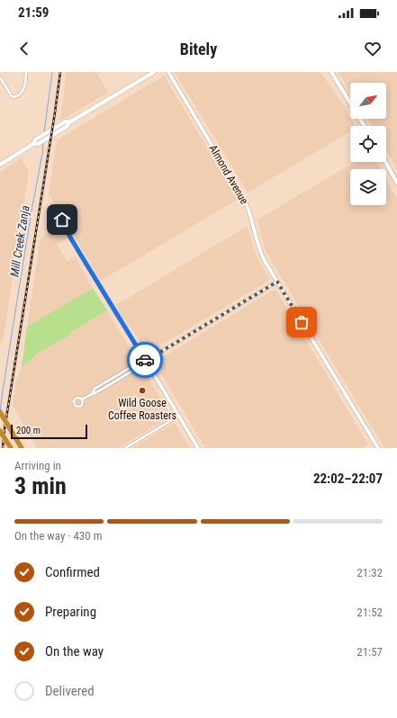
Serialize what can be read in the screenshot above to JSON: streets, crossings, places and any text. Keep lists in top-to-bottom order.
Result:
{
  "streets": {
    "street": ["Almond Avenue"]
  },
  "water": ["Mill Creek Zanja"],
  "places": ["Wild Goose Coffee Roasters"],
  "scale_bar": "200 m",
  "north": "top right",
  "page": {
    "status": "21:59",
    "header": "Bitely",
    "scale": "200 m",
    "heading": ["3 min", "Arriving in", "22:02–22:07"],
    "bar": "On the way · 430 m",
    "list": [
      ["Confirmed", "21:32"],
      ["Preparing", "21:52"],
      ["On the way", "21:57"],
      "Delivered"
    ]
  }
}
